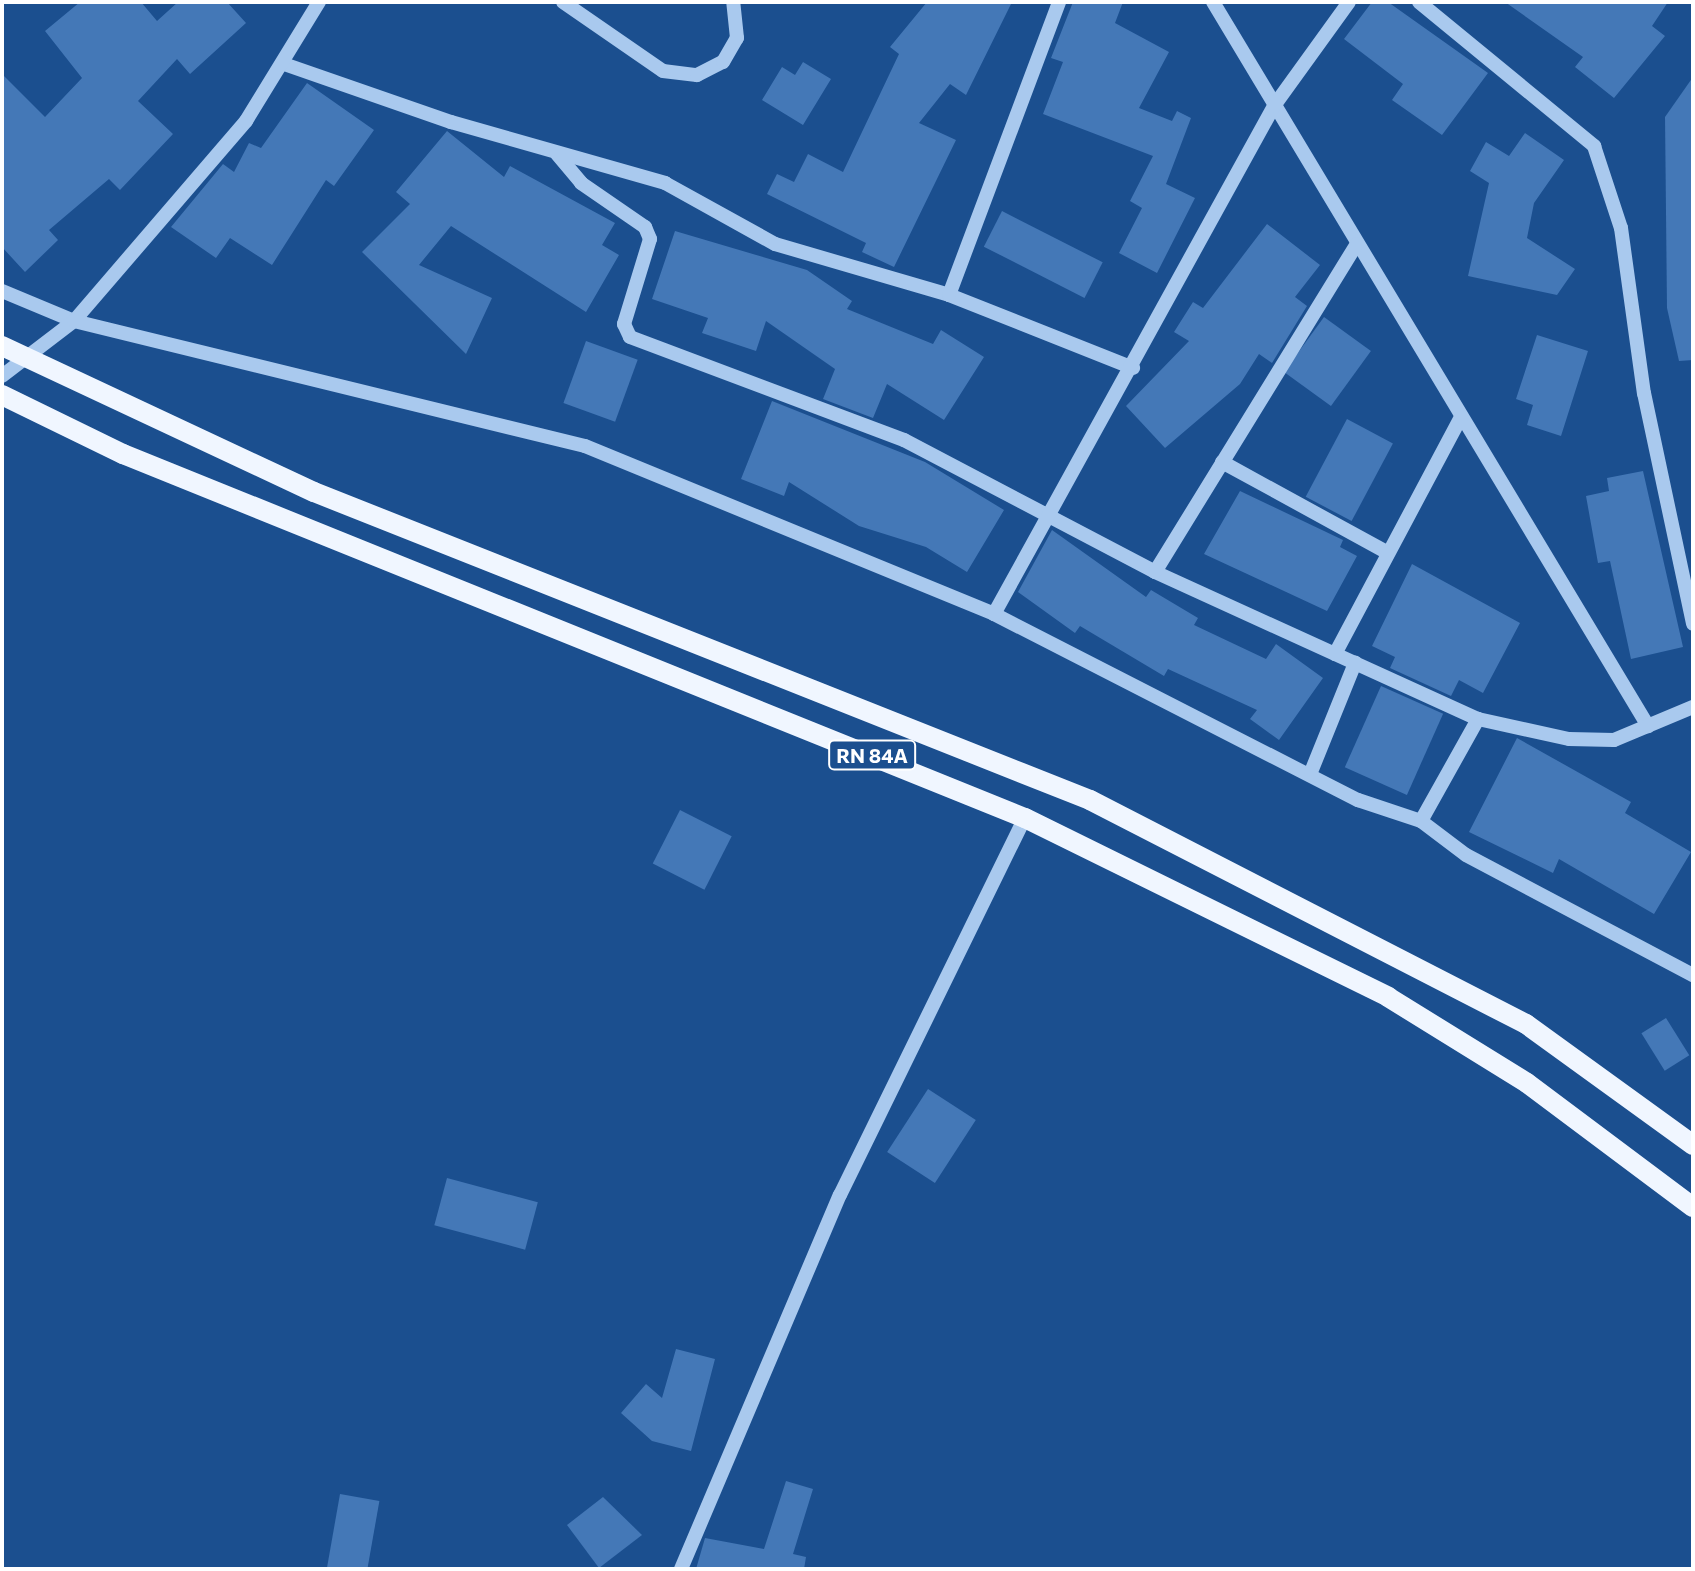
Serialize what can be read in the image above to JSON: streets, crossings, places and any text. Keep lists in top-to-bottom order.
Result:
{
  "streets": {
    "main road": ["RN 84A"]
  }
}
